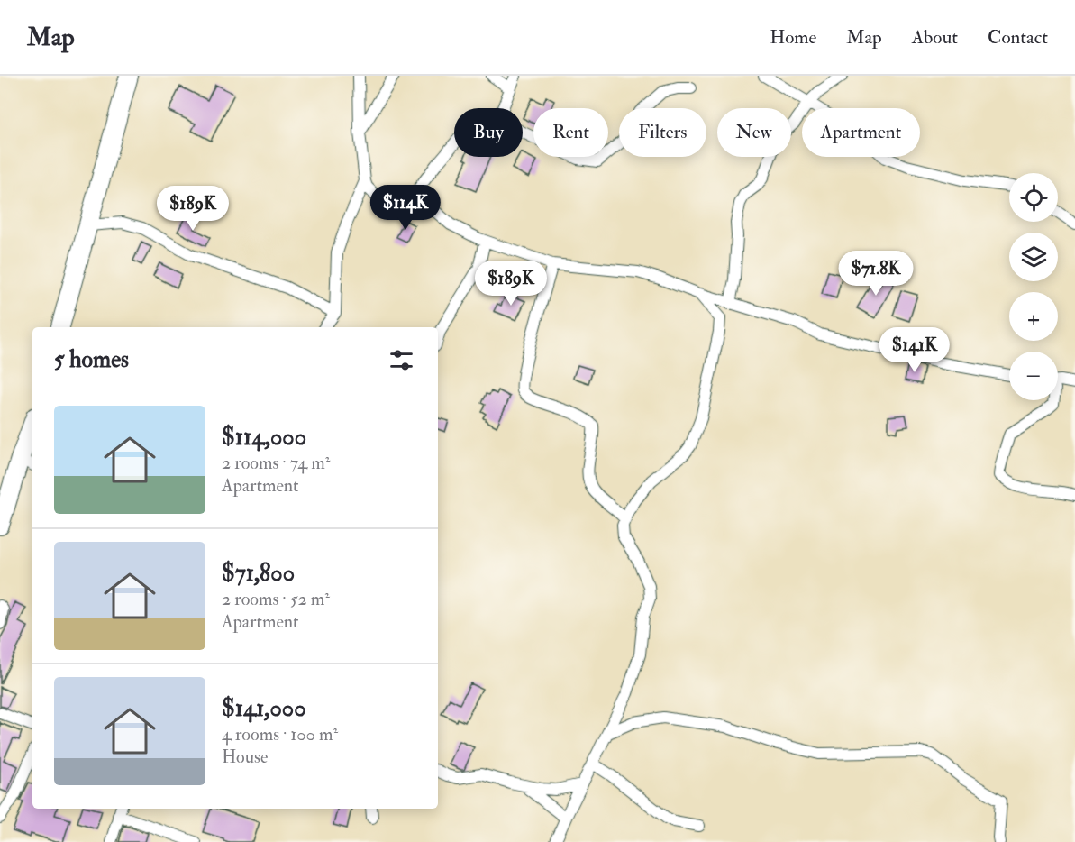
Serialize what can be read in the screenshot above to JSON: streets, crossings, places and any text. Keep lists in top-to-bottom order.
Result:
{
  "page": {
    "header": "Map",
    "nav": [
      "Home",
      "Map",
      "About",
      "Contact"
    ],
    "chip": [
      "Buy",
      "Rent",
      "Filters",
      "New",
      "Apartment"
    ],
    "map_buttons": ["+", "−"],
    "price": [
      "$114K",
      "$189K",
      "$71.8K",
      "$189K",
      "$141K"
    ],
    "heading": "5 homes",
    "list": [
      {
        "name": "$114,000",
        "note": "2 rooms · 74 m² · Apartment"
      },
      {
        "name": "$71,800",
        "note": "2 rooms · 52 m² · Apartment"
      },
      {
        "name": "$141,000",
        "note": "4 rooms · 100 m² · House"
      }
    ]
  }
}
